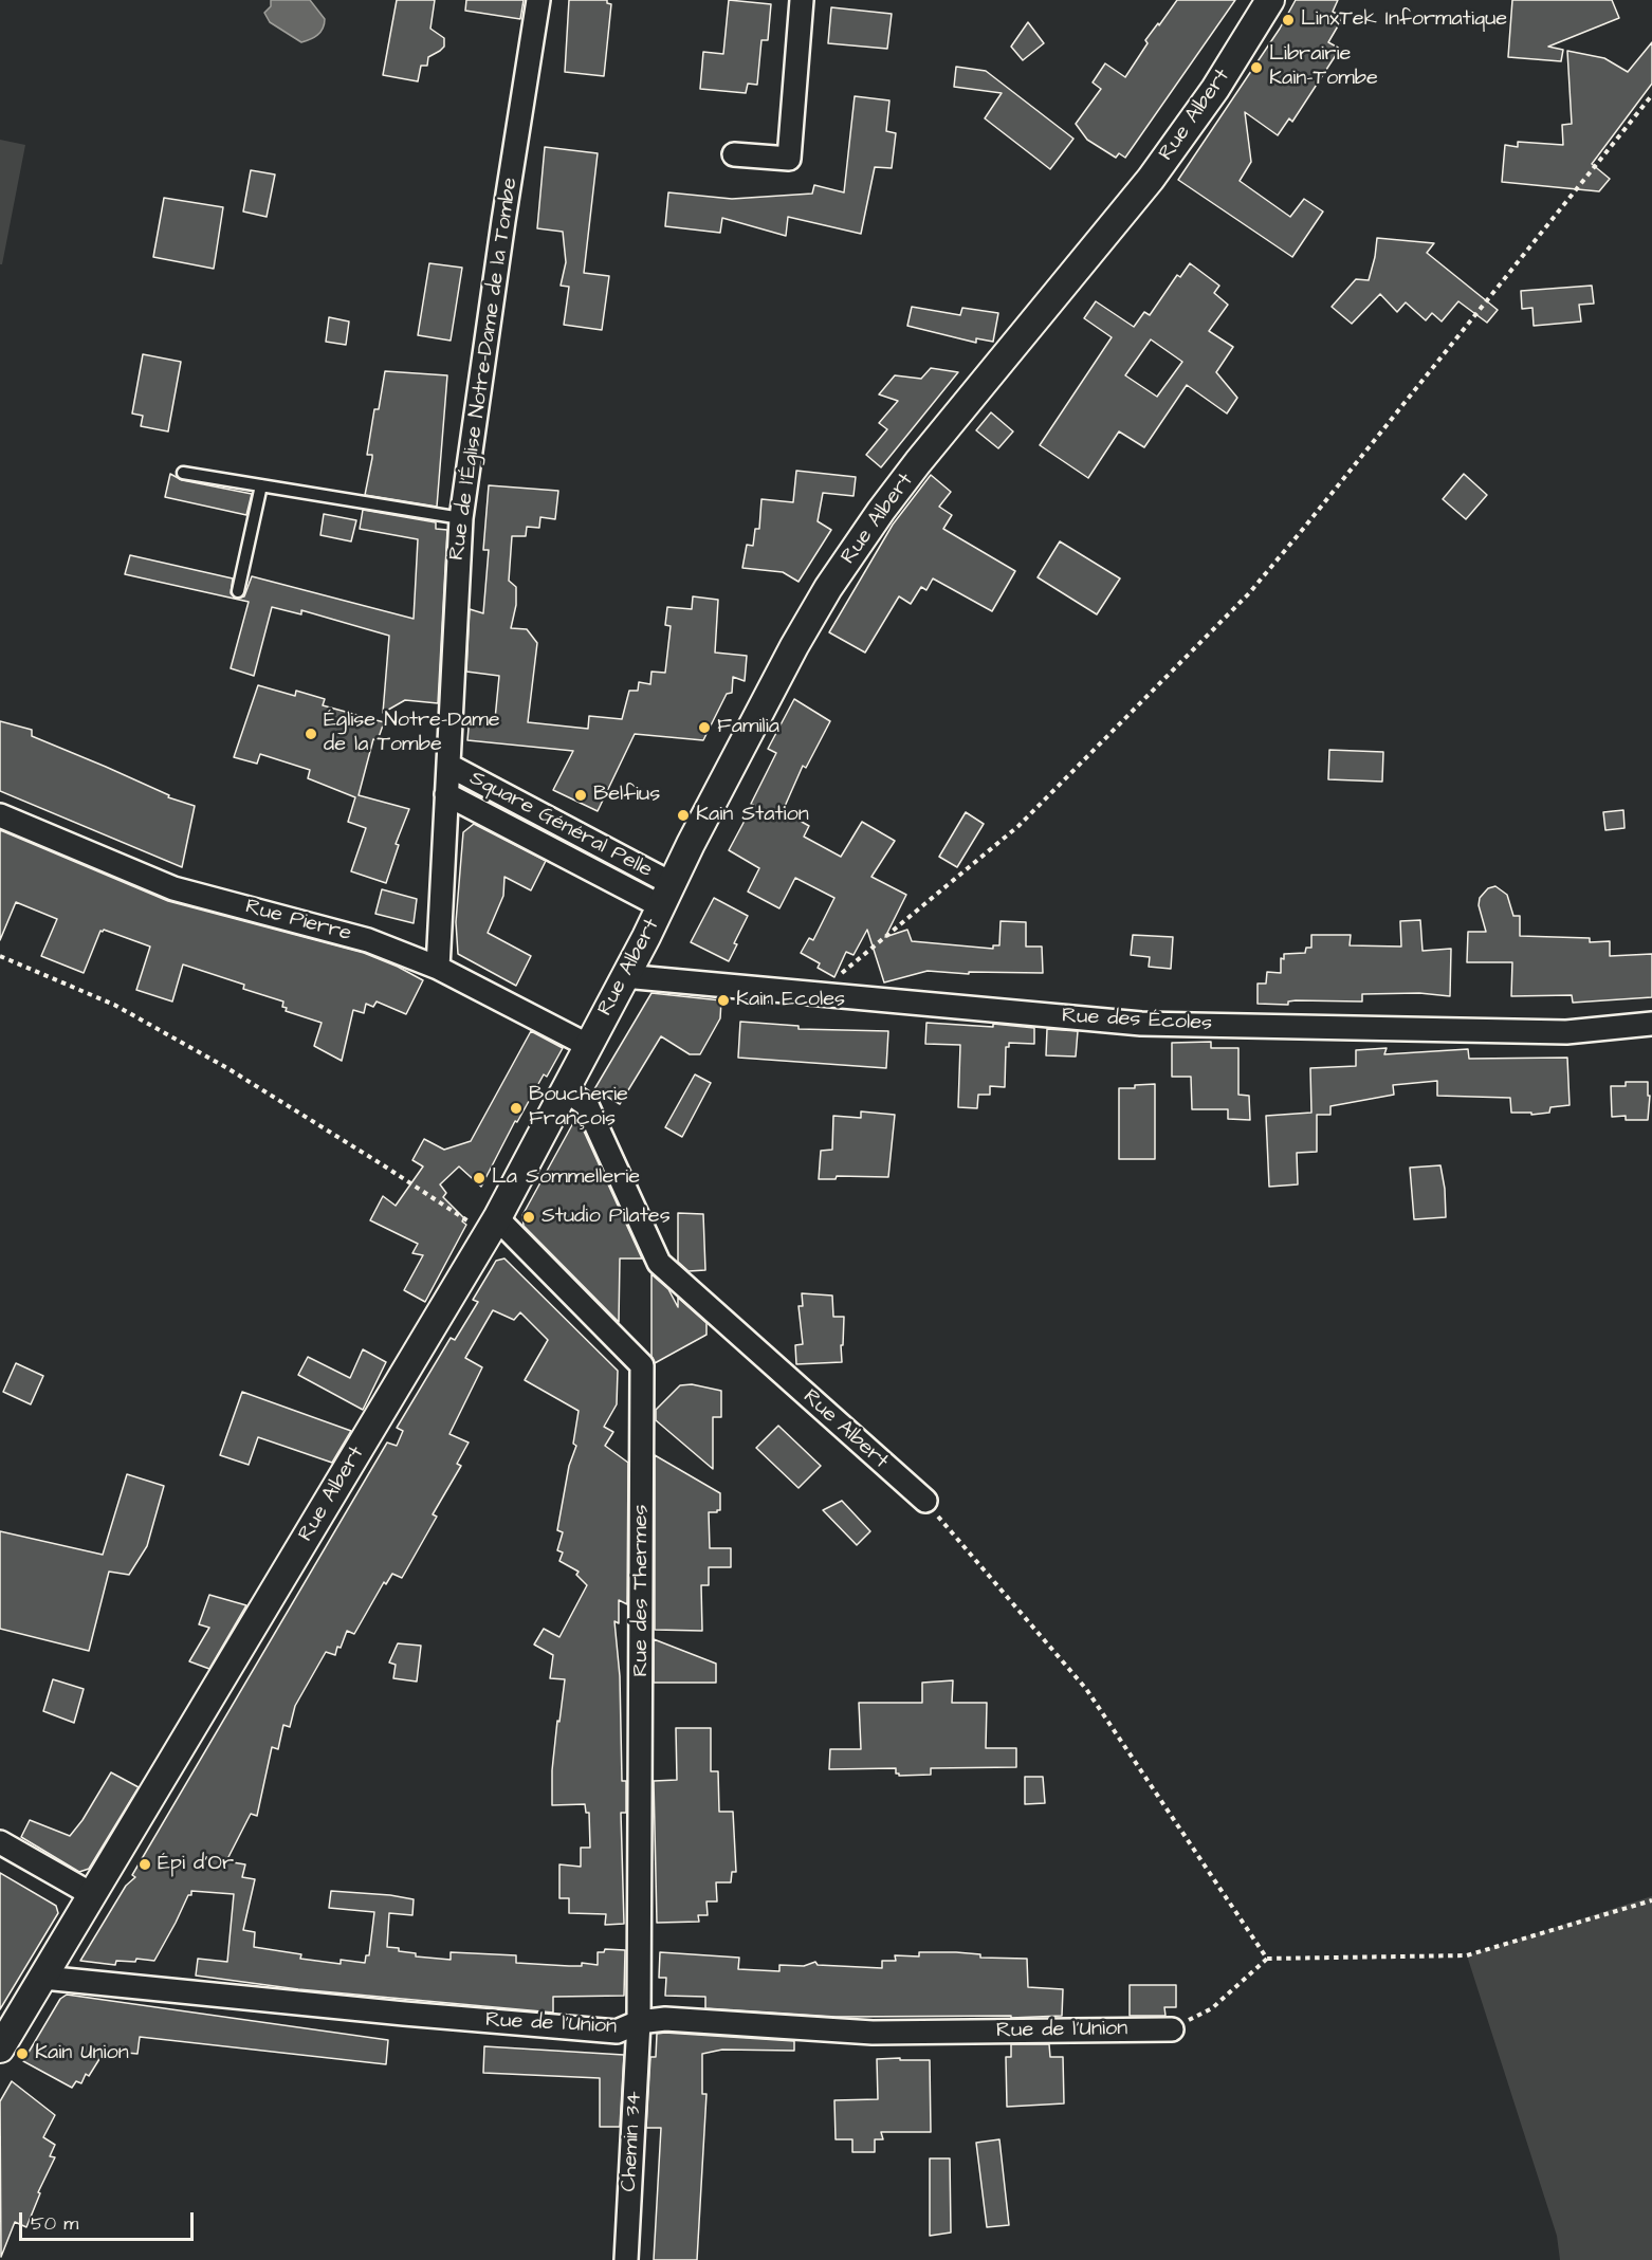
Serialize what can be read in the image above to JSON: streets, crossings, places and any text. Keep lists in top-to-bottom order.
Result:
{
  "streets": {
    "street": [
      "Rue Albert",
      "Rue de l’Église Notre-Dame de la Tombe",
      "Square Général Pelle",
      "Rue Pierre",
      "Rue des Écoles",
      "Rue des Thermes",
      "Rue de l'Union",
      "Chemin 34"
    ]
  },
  "crossings": [
    ["Rue Albert", "Square Général Pelle"],
    ["Rue Albert", "Rue Pierre"],
    ["Rue Albert", "Rue des Écoles"],
    ["Rue Albert", "Rue des Thermes"],
    ["Rue Albert", "Rue de l'Union"],
    ["Rue de l’Église Notre-Dame de la Tombe", "Square Général Pelle"],
    ["Rue de l’Église Notre-Dame de la Tombe", "Rue Pierre"],
    ["Rue des Thermes", "Rue de l'Union"],
    ["Rue des Thermes", "Chemin 34"],
    ["Rue de l'Union", "Chemin 34"]
  ],
  "places": [
    "LinxTek Informatique",
    "Librairie Kain-Tombe",
    "Familia",
    "Église Notre-Dame de la Tombe",
    "Belfius",
    "Kain Station",
    "Kain Ecoles",
    "Boucherie François",
    "La Sommellerie",
    "Studio Pilates",
    "Épi d'Or",
    "Kain Union"
  ],
  "scale_bar": "50 m"
}
